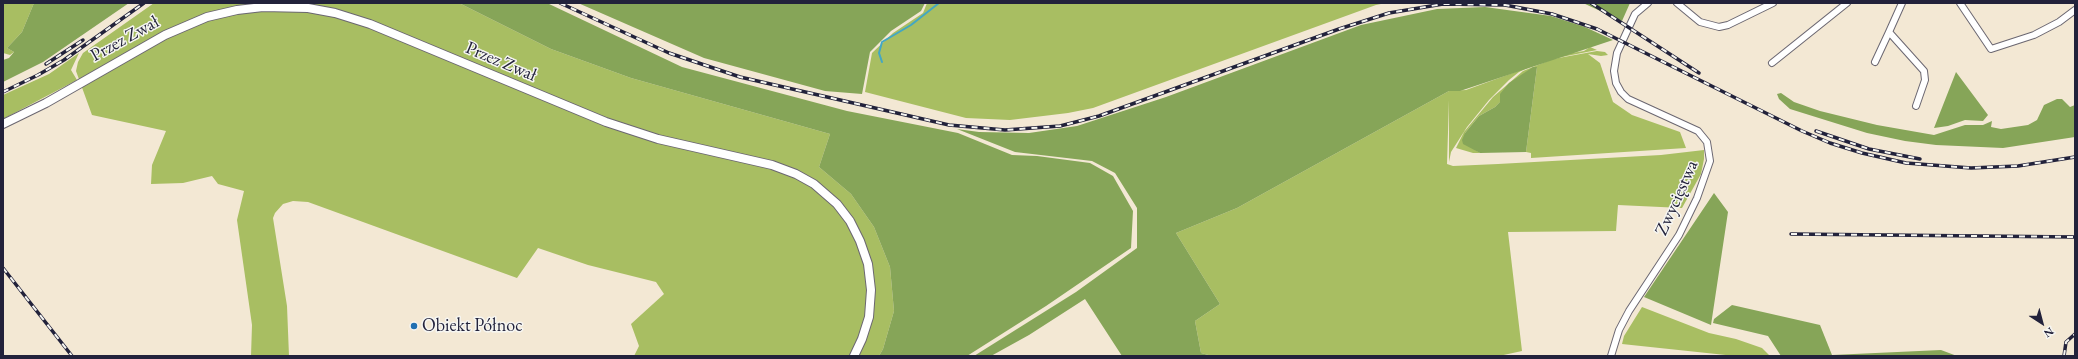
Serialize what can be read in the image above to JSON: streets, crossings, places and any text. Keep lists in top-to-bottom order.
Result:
{
  "streets": {
    "street": ["Przez Zwał", "Zwycięstwa"]
  },
  "places": ["Obiekt Północ"],
  "north": "bottom right"
}
